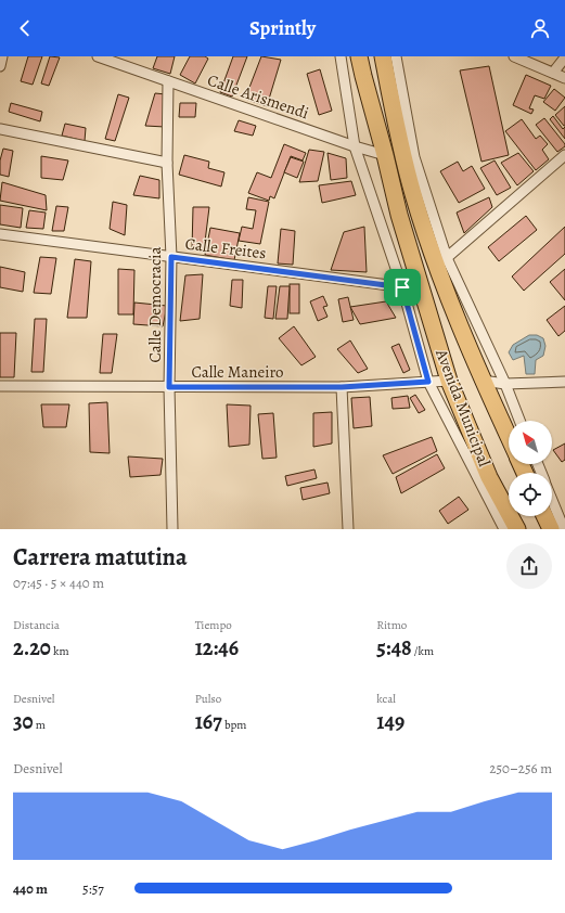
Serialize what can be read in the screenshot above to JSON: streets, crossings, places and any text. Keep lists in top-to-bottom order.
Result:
{
  "streets": {
    "highway": ["Avenida Municipal"],
    "street": [
      "Calle Arismendi",
      "Calle Freites",
      "Calle Democracia",
      "Calle Maneiro"
    ]
  },
  "crossings": [
    ["Calle Arismendi", "Calle Democracia"],
    ["Calle Arismendi", "Avenida Municipal"],
    ["Calle Freites", "Calle Democracia"],
    ["Calle Freites", "Avenida Municipal"],
    ["Calle Democracia", "Calle Maneiro"],
    ["Calle Maneiro", "Avenida Municipal"]
  ],
  "north": "top left",
  "page": {
    "header": "Sprintly",
    "heading": ["Carrera matutina", "07:45 · 5 × 440 m"],
    "stats": [
      ["Distancia", "2.20 km"],
      ["Tiempo", "12:46"],
      ["Ritmo", "5:48 /km"],
      ["Desnivel", "30 m"],
      ["Pulso", "167 bpm"],
      ["kcal", "149"]
    ],
    "chart": ["Desnivel", "250–256 m"],
    "list": [
      {
        "name": "440 m",
        "note": "5:57"
      }
    ]
  }
}
